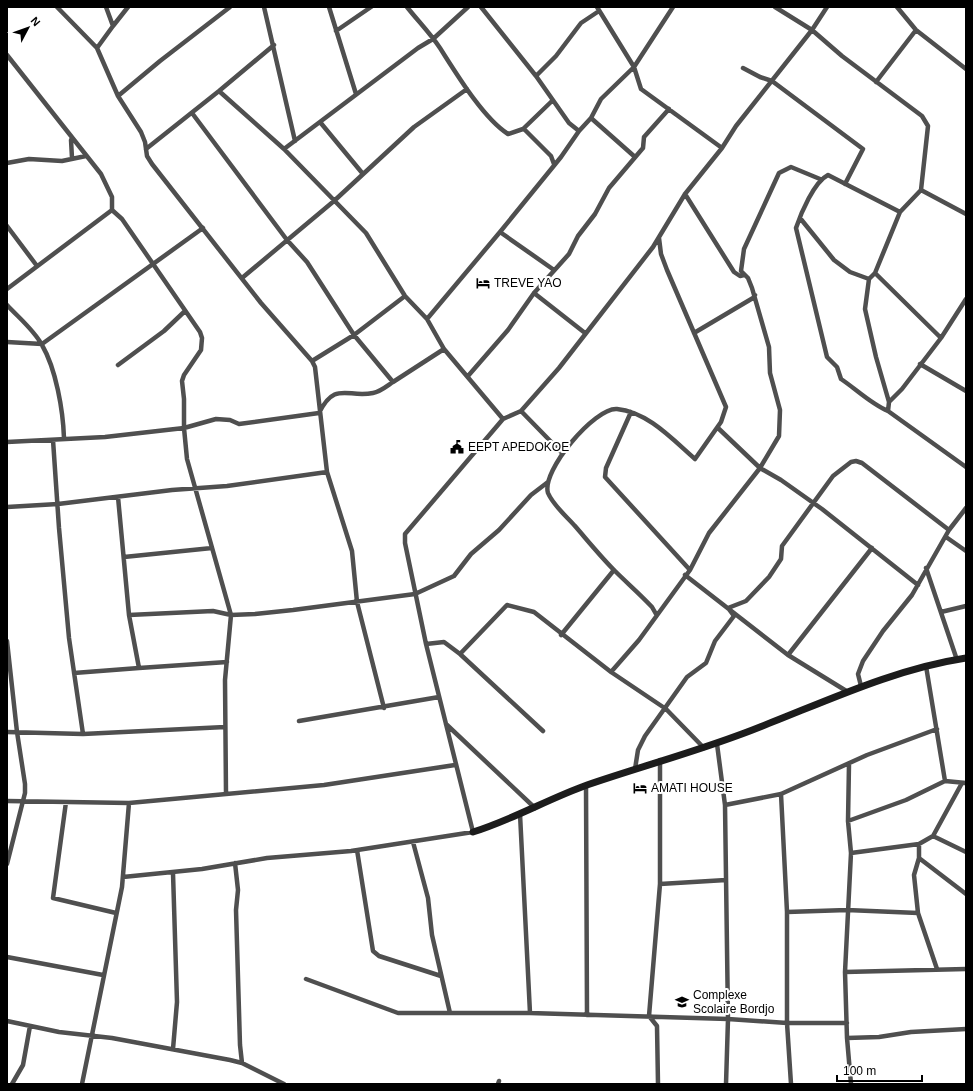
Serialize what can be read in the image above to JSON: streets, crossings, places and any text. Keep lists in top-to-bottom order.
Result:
{
  "places": {
    "hotel": ["TREVE YAO", "AMATI HOUSE"],
    "public building": ["EEPT APEDOKOE"],
    "school or university": ["Complexe Scolaire Bordjo"]
  },
  "scale_bar": "100 m",
  "north": "top right"
}
